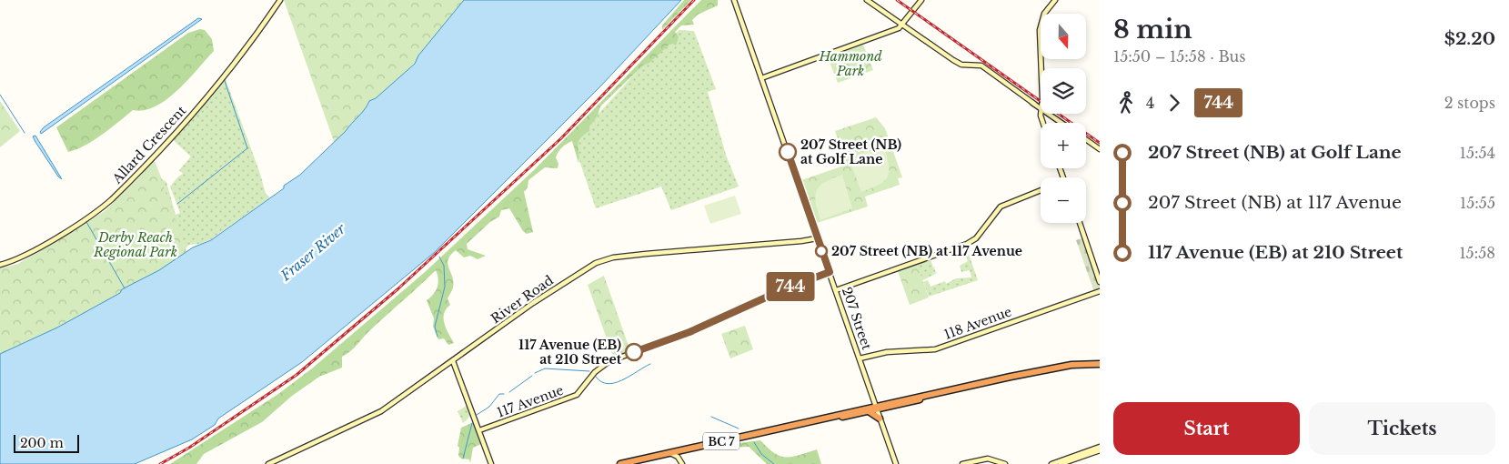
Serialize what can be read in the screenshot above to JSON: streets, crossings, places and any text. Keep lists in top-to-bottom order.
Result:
{
  "streets": {
    "highway": ["BC 7"],
    "street": [
      "Allard Crescent",
      "River Road",
      "207 Street",
      "118 Avenue",
      "117 Avenue"
    ]
  },
  "crossings": [
    ["River Road", "207 Street"],
    ["207 Street", "118 Avenue"],
    ["207 Street", "117 Avenue"],
    ["207 Street", "BC 7"]
  ],
  "water": ["Fraser River"],
  "parks": ["Hammond Park", "Derby Reach Regional Park"],
  "places": ["207 Street (NB) at Golf Lane", "207 Street (NB) at 117 Avenue", "117 Avenue (EB) at 210 Street"],
  "lines": ["bus line 744"],
  "scale_bar": "200 m",
  "north": "bottom",
  "page": {
    "on_map": "744",
    "heading": ["8 min", "15:50 – 15:58 · Bus", "$2.20"],
    "map_buttons": ["+", "−"],
    "legs": ["4", "744", "2 stops"],
    "list": [
      {
        "name": "207 Street (NB) at Golf Lane",
        "value": "15:54"
      },
      {
        "name": "207 Street (NB) at 117 Avenue",
        "value": "15:55"
      },
      {
        "name": "117 Avenue (EB) at 210 Street",
        "value": "15:58"
      }
    ],
    "buttons": ["Start", "Tickets"],
    "scale": "200 m"
  }
}
